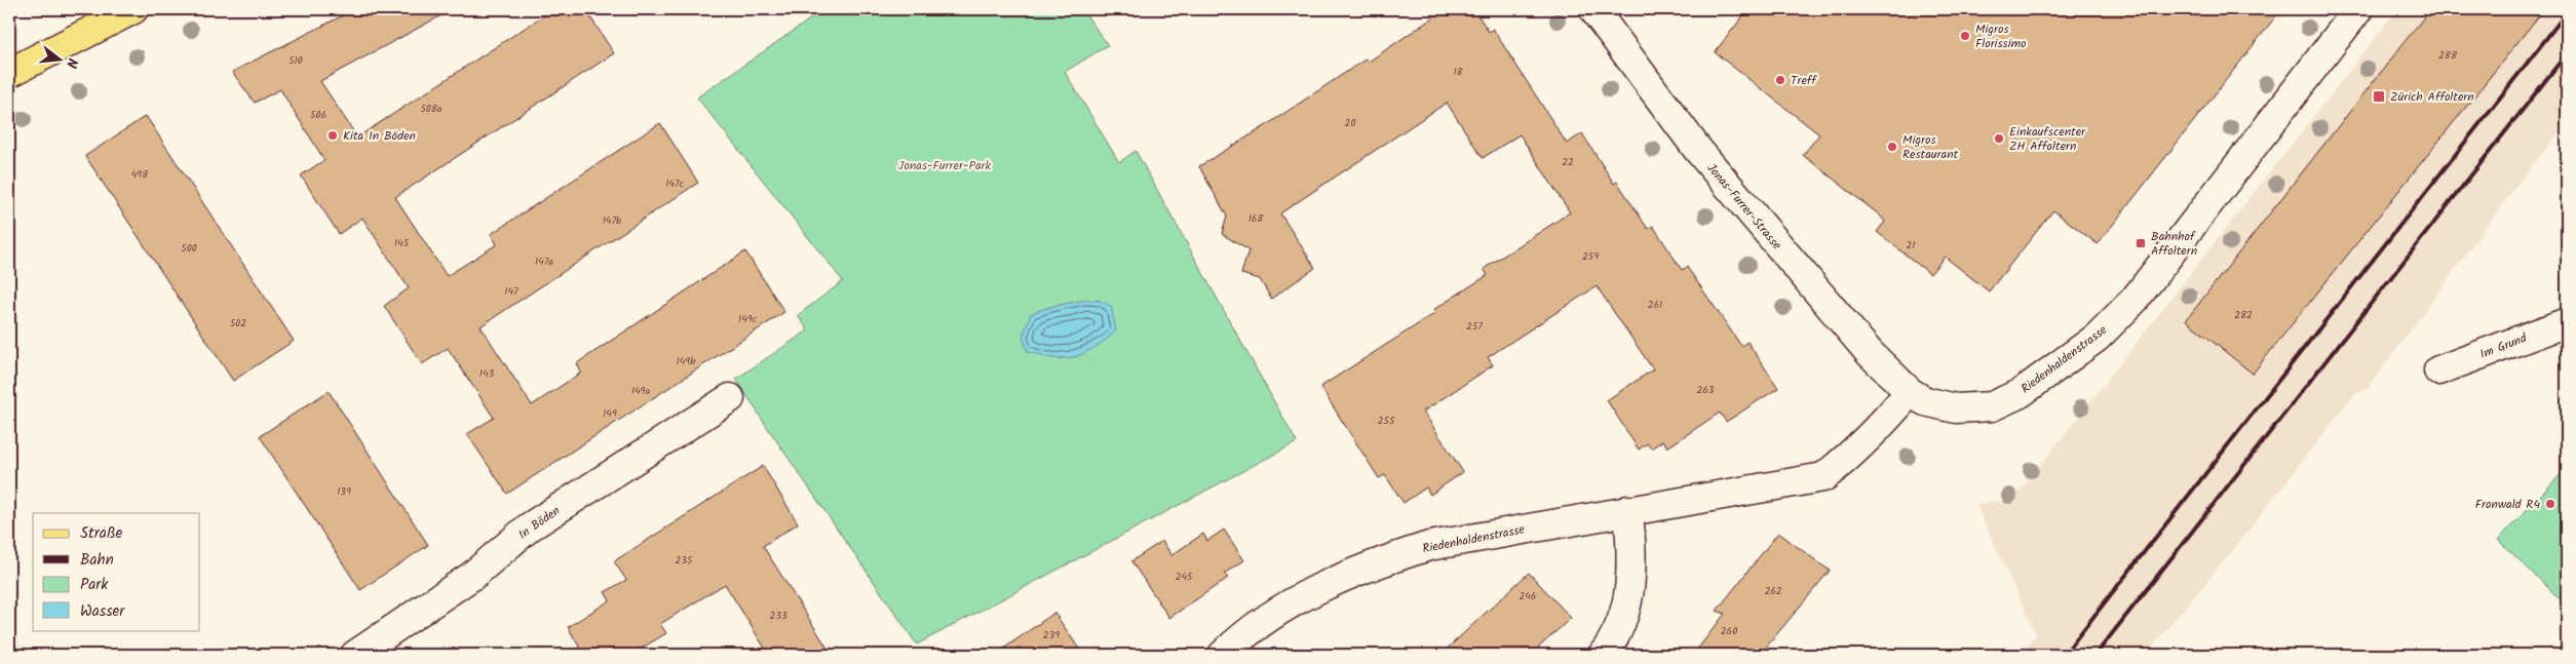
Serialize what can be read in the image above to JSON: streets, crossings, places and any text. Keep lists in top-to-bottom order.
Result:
{
  "streets": {
    "street": [
      "Jonas-Furrer-Strasse",
      "Im Grund",
      "Riedenhaldenstrasse",
      "In Böden"
    ]
  },
  "crossings": [
    ["Jonas-Furrer-Strasse", "Riedenhaldenstrasse"]
  ],
  "parks": ["Jonas-Furrer-Park"],
  "places": {
    "other": [
      "Migros Florissimo",
      "Treff",
      "Kita In Böden",
      "Einkaufscenter ZH Affoltern",
      "Migros Restaurant",
      "Fronwald R4"
    ],
    "transit": ["Zürich Affoltern", "Bahnhof Affoltern"]
  },
  "house_numbers": [
    "288",
    "510",
    "18",
    "508a",
    "506",
    "20",
    "22",
    "498",
    "147c",
    "168",
    "147b",
    "145",
    "21",
    "500",
    "259",
    "147a",
    "147",
    "261",
    "282",
    "149c",
    "502",
    "257",
    "149b",
    "143",
    "263",
    "149a",
    "149",
    "255",
    "139",
    "235",
    "245",
    "262",
    "246",
    "233",
    "260",
    "239"
  ],
  "legend": [
    "Straße",
    "Bahn",
    "Park",
    "Wasser"
  ],
  "north": "right"
}
